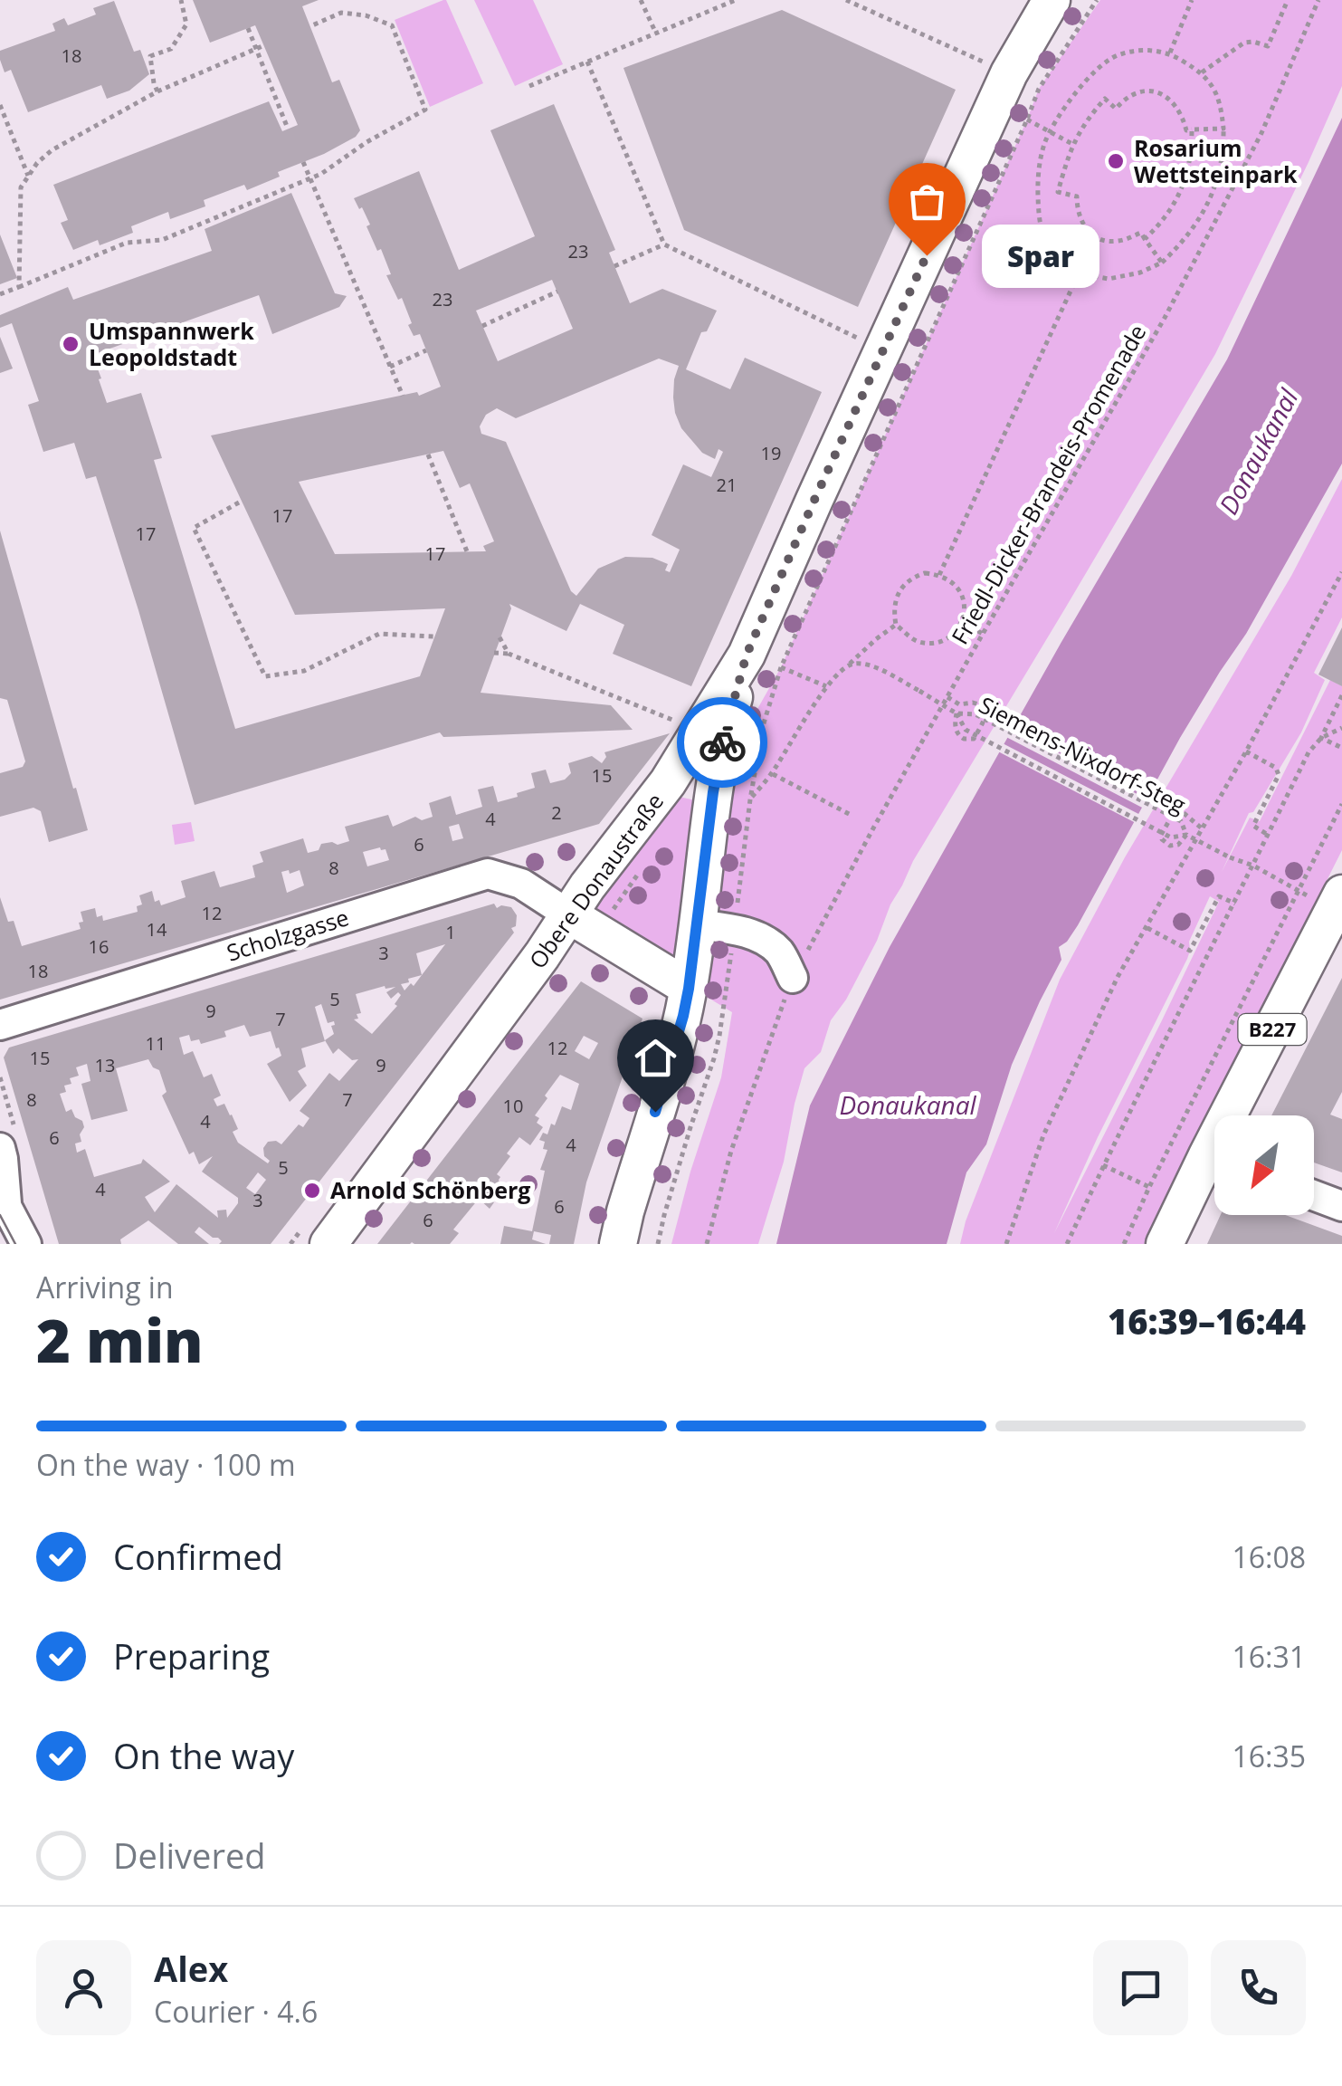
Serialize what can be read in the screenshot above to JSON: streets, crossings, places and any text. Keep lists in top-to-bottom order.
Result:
{
  "streets": {
    "main road": ["Obere Donaustraße", "B227"],
    "street": ["Scholzgasse"],
    "path": ["Friedl-Dicker-Brandeis-Promenade", "Siemens-Nixdorf-Steg"]
  },
  "crossings": [
    ["Obere Donaustraße", "Scholzgasse"]
  ],
  "water": ["Donaukanal"],
  "places": [
    "Rosarium Wettsteinpark",
    "Spar",
    "Umspannwerk Leopoldstadt",
    "Arnold Schönberg"
  ],
  "house_numbers": [
    "18",
    "23",
    "23",
    "19",
    "21",
    "17",
    "17",
    "17",
    "15",
    "2",
    "4",
    "6",
    "8",
    "12",
    "14",
    "1",
    "16",
    "3",
    "18",
    "5",
    "9",
    "7",
    "11",
    "12",
    "15",
    "13",
    "9",
    "8",
    "7",
    "10",
    "4",
    "6",
    "4",
    "5",
    "4",
    "3",
    "6",
    "6"
  ],
  "north": "bottom left",
  "page": {
    "bubble": "Spar",
    "heading": ["2 min", "Arriving in", "16:39–16:44"],
    "panel": ["Alex", "Courier · 4.6"],
    "bar": "On the way · 100 m",
    "list": [
      ["Confirmed", "16:08"],
      ["Preparing", "16:31"],
      ["On the way", "16:35"],
      "Delivered"
    ]
  }
}
